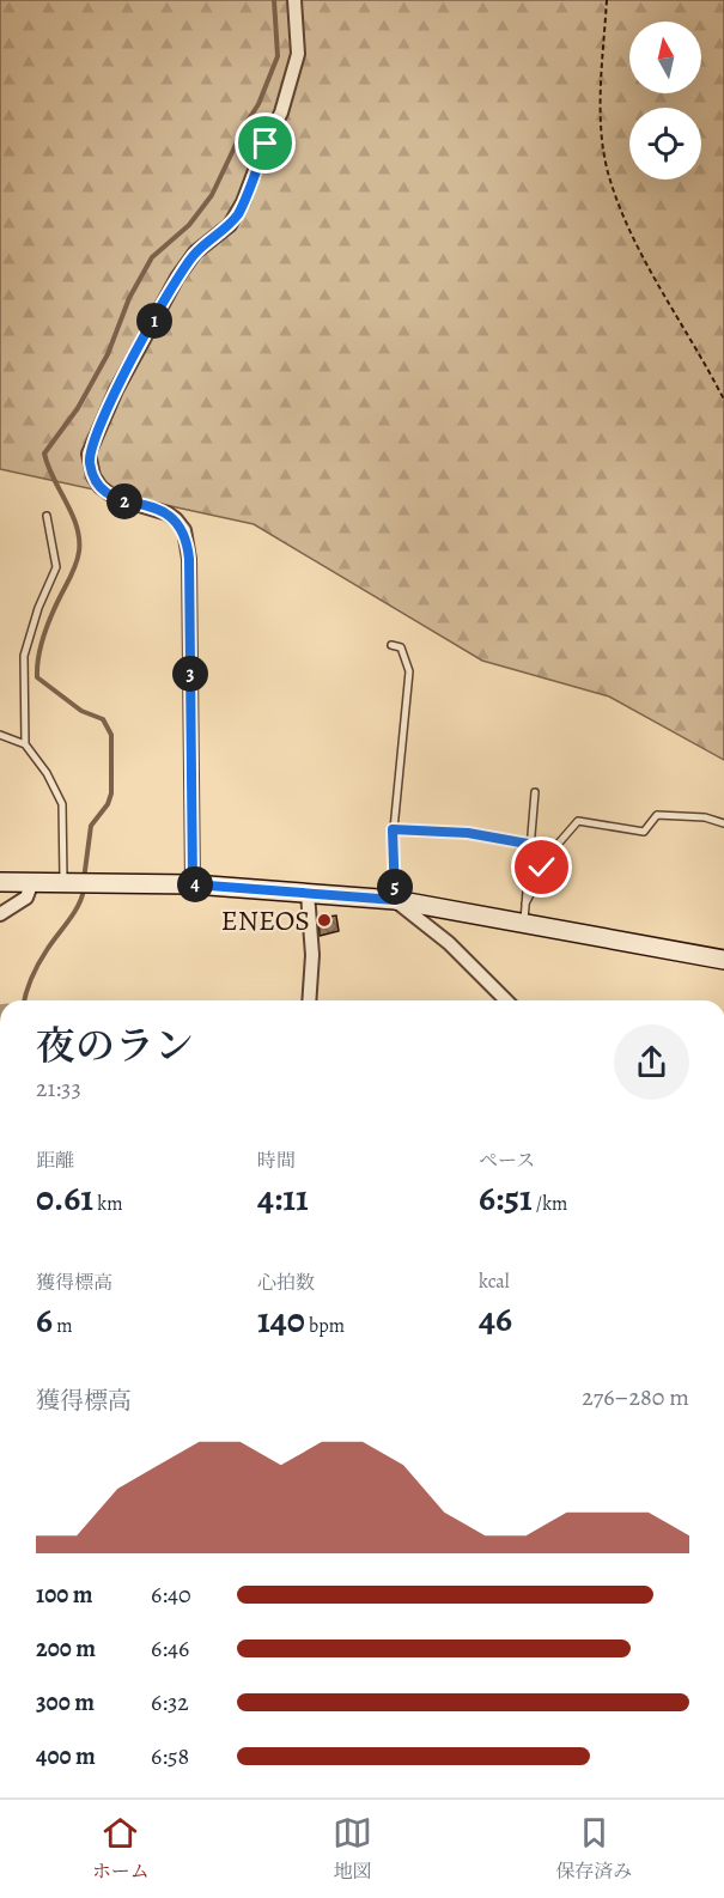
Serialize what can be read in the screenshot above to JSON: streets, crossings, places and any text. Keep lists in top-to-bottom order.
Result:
{
  "places": ["ENEOS"],
  "north": "top",
  "page": {
    "pins": [
      "1",
      "2",
      "3",
      "4",
      "5"
    ],
    "heading": ["夜のラン", "21:33"],
    "stats": [
      ["距離", "0.61 km"],
      ["時間", "4:11"],
      ["ペース", "6:51 /km"],
      ["獲得標高", "6 m"],
      ["心拍数", "140 bpm"],
      ["kcal", "46"]
    ],
    "chart": ["獲得標高", "276–280 m"],
    "list": [
      {
        "name": "100 m",
        "note": "6:40"
      },
      {
        "name": "200 m",
        "note": "6:46"
      },
      {
        "name": "300 m",
        "note": "6:32"
      },
      {
        "name": "400 m",
        "note": "6:58"
      }
    ],
    "tabs": ["ホーム", "地図", "保存済み"]
  }
}
